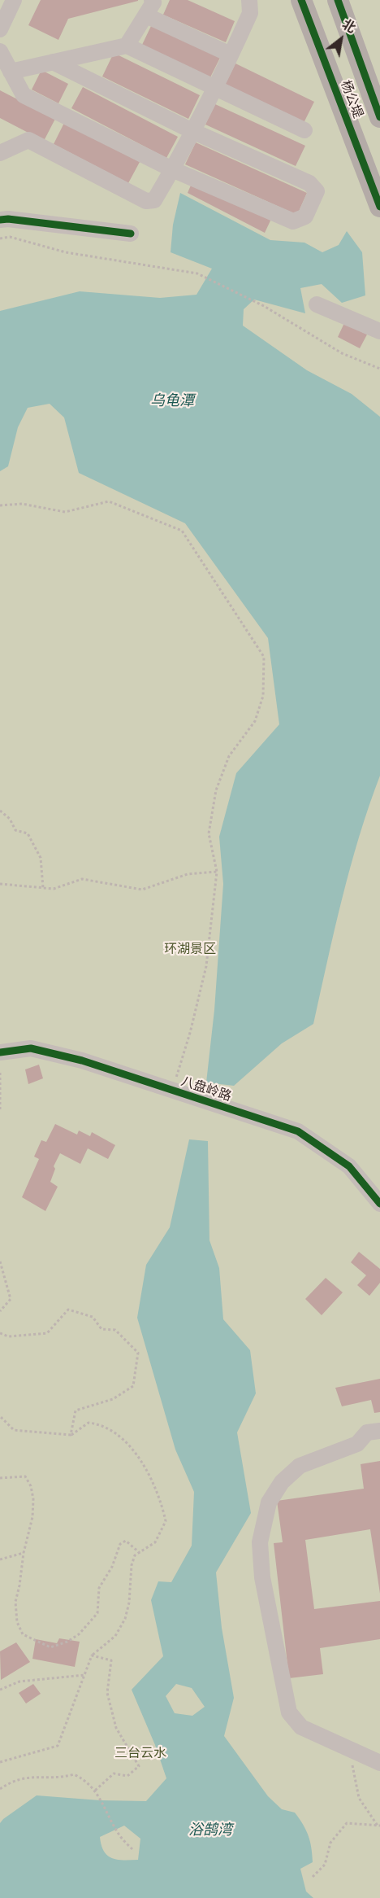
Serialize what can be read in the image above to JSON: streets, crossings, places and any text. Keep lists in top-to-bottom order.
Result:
{
  "streets": {
    "main road": ["杨公堤"],
    "street": ["八盘岭路"]
  },
  "water": ["乌龟潭", "浴鹄湾"],
  "parks": ["环湖景区", "三台云水"],
  "north": "top right"
}
